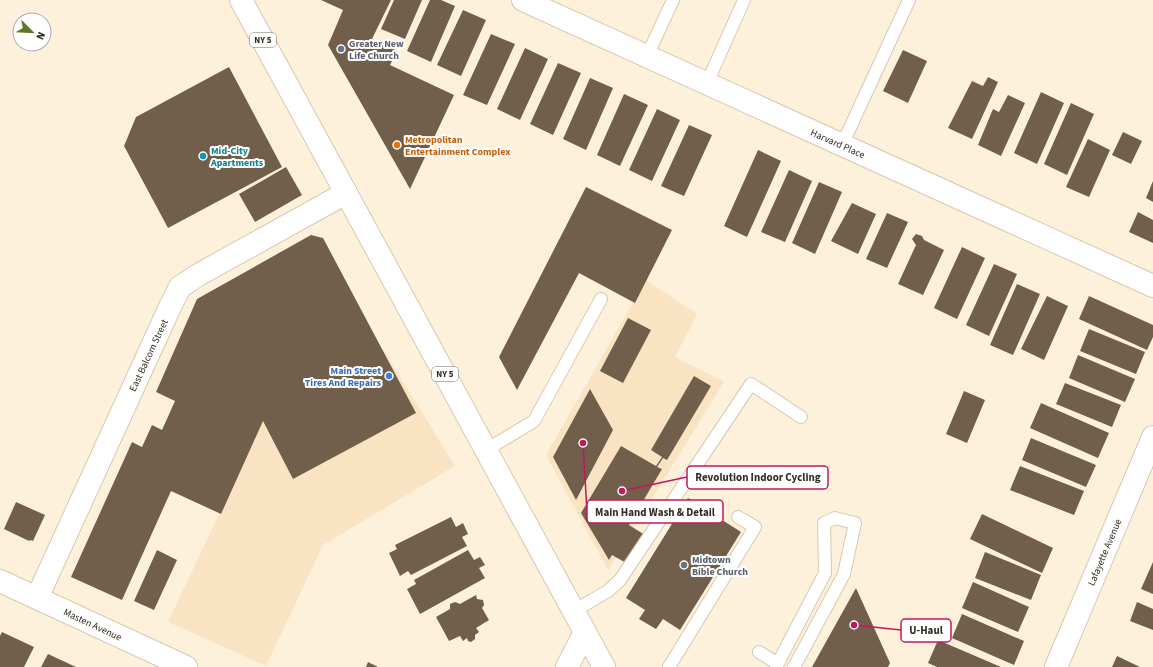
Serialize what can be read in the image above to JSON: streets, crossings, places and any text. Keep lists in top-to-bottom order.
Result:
{
  "streets": {
    "street": [
      "NY 5",
      "Harvard Place",
      "East Balcom Street",
      "Lafayette Avenue",
      "Masten Avenue"
    ]
  },
  "crossings": [
    ["NY 5", "East Balcom Street"],
    ["East Balcom Street", "Masten Avenue"]
  ],
  "places": [
    "Greater New Life Church",
    "Metropolitan Entertainment Complex",
    "Mid-City Apartments",
    "Main Street Tires And Repairs",
    "Main Hand Wash & Detail",
    "Revolution Indoor Cycling",
    "Midtown Bible Church",
    "U-Haul"
  ],
  "north": "bottom right"
}
